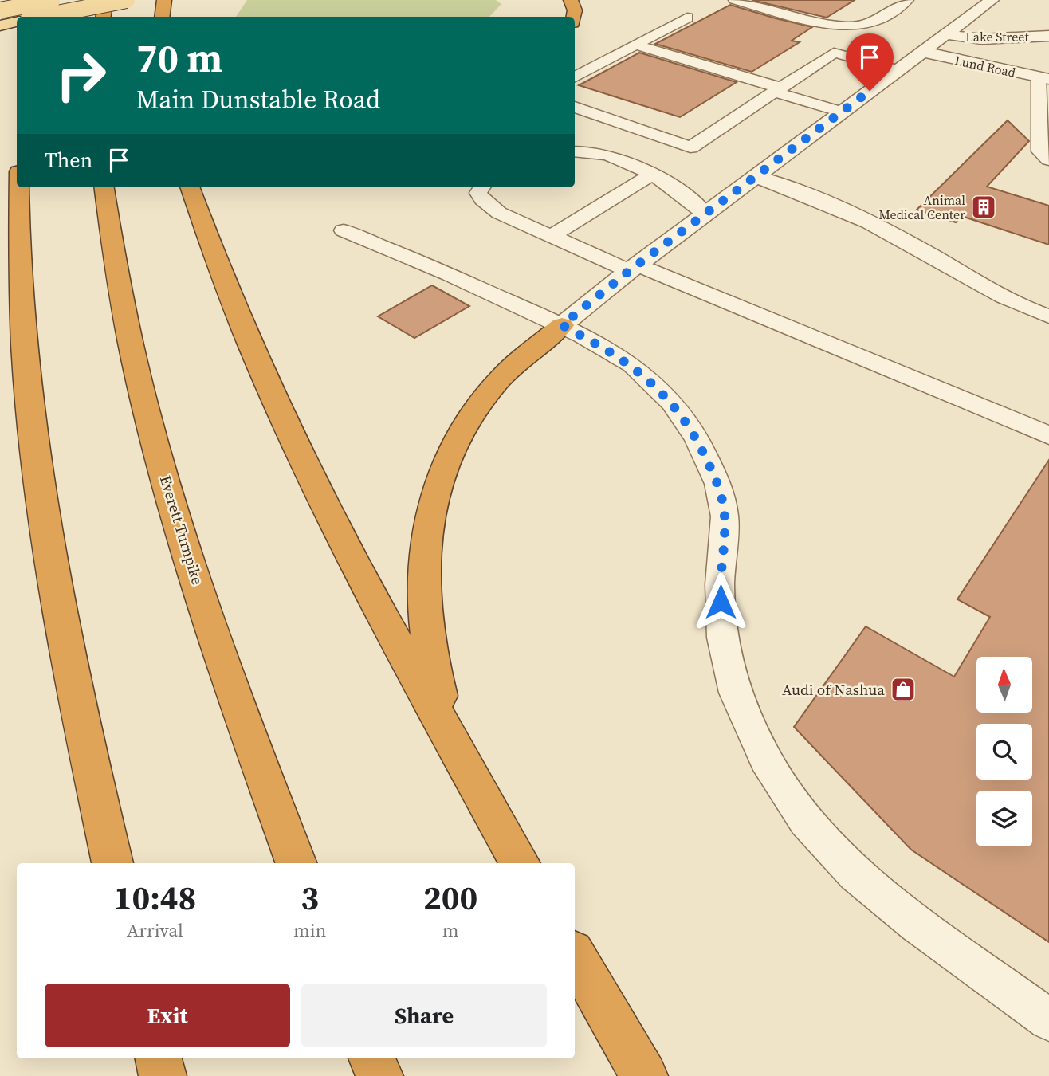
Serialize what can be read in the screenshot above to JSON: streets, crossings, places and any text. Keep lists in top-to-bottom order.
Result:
{
  "streets": {
    "highway": ["Everett Turnpike"],
    "street": ["Lake Street", "Lund Road"]
  },
  "places": {
    "building": ["Animal Medical Center"],
    "shop": ["Audi of Nashua"]
  },
  "north": "top",
  "page": {
    "turn": ["70 m", "Main Dunstable Road"],
    "then": "Then",
    "eta": [
      "10:48",
      "Arrival",
      "3",
      "min",
      "200",
      "m"
    ],
    "buttons": ["Exit", "Share"]
  }
}
